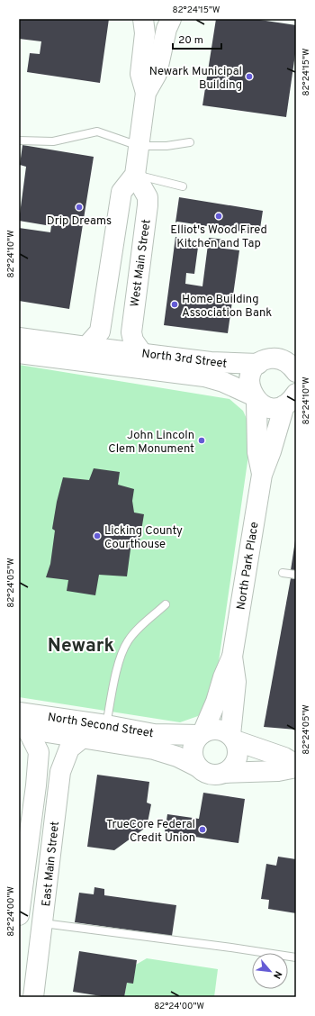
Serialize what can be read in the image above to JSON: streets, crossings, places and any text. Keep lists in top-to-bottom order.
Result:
{
  "streets": {
    "main road": [
      "West Main Street",
      "North 3rd Street",
      "North Park Place",
      "North Second Street",
      "East Main Street"
    ]
  },
  "crossings": [
    ["West Main Street", "North 3rd Street"],
    ["North 3rd Street", "North Park Place"],
    ["North Park Place", "North Second Street"],
    ["North Second Street", "East Main Street"]
  ],
  "districts": ["Newark"],
  "places": [
    "Newark Municipal Building",
    "Drip Dreams",
    "Elliot's Wood Fired Kitchen and Tap",
    "Home Building Association Bank",
    "John Lincoln Clem Monument",
    "Licking County Courthouse",
    "TrueCore Federal Credit Union"
  ],
  "scale_bar": "20 m",
  "north": "bottom right",
  "coordinates": [
    "82°24'15\"W",
    "82°24'10\"W",
    "82°24'05\"W",
    "82°24'00\"W"
  ]
}
